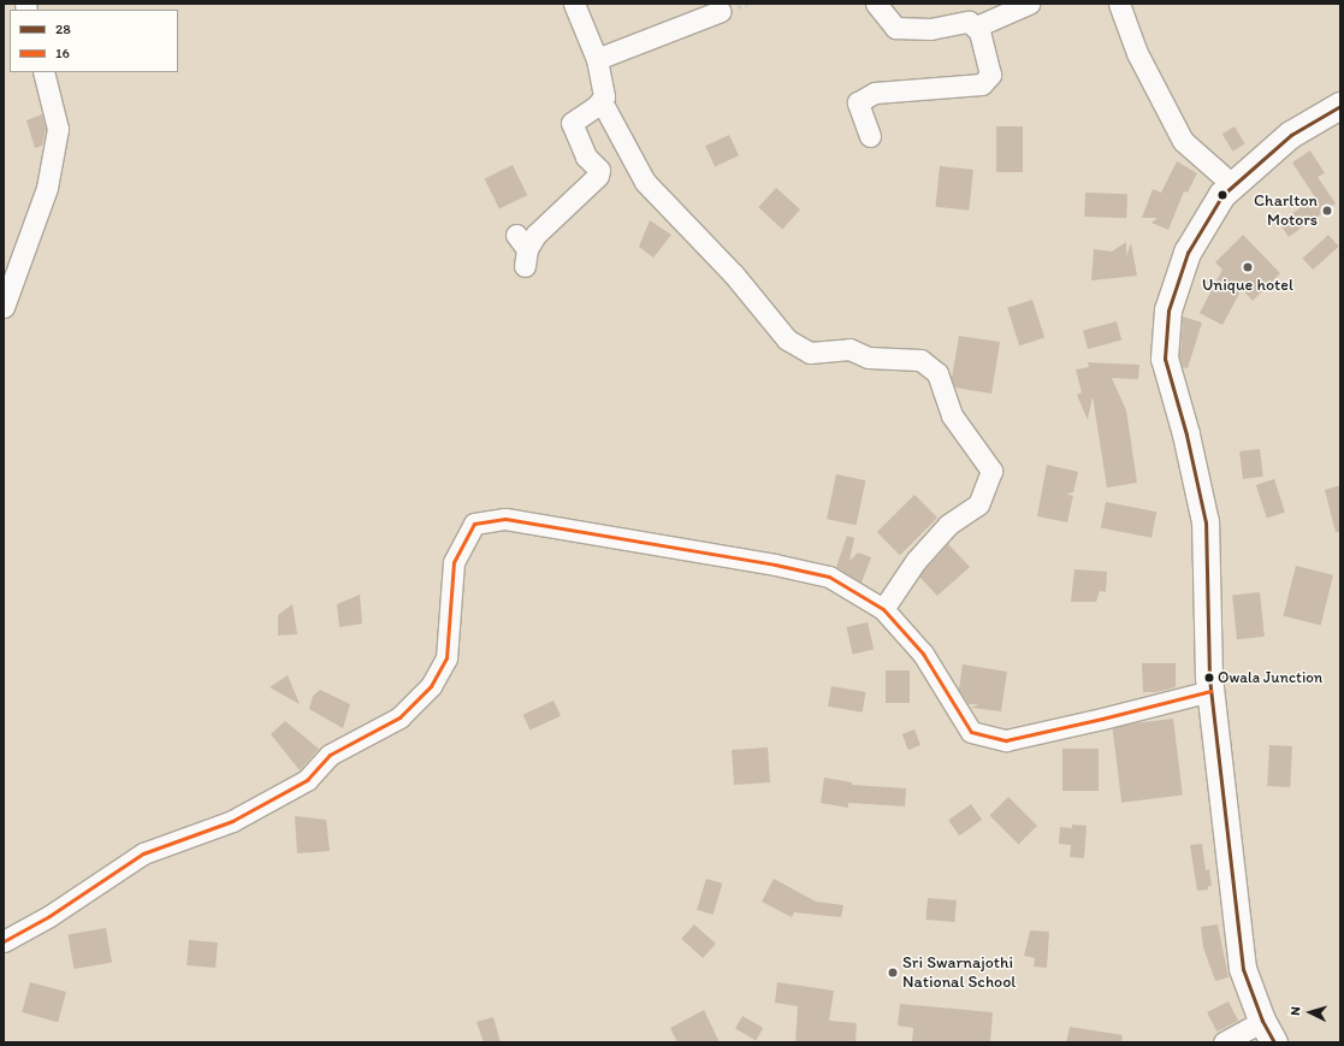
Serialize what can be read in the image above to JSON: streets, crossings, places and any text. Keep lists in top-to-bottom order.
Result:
{
  "places": [
    "Charlton Motors",
    "Unique hotel",
    "Owala Junction",
    "Sri Swarnajothi National School"
  ],
  "lines": ["transit line 28", "transit line 16"],
  "legend": ["28", "16"],
  "north": "left"
}
